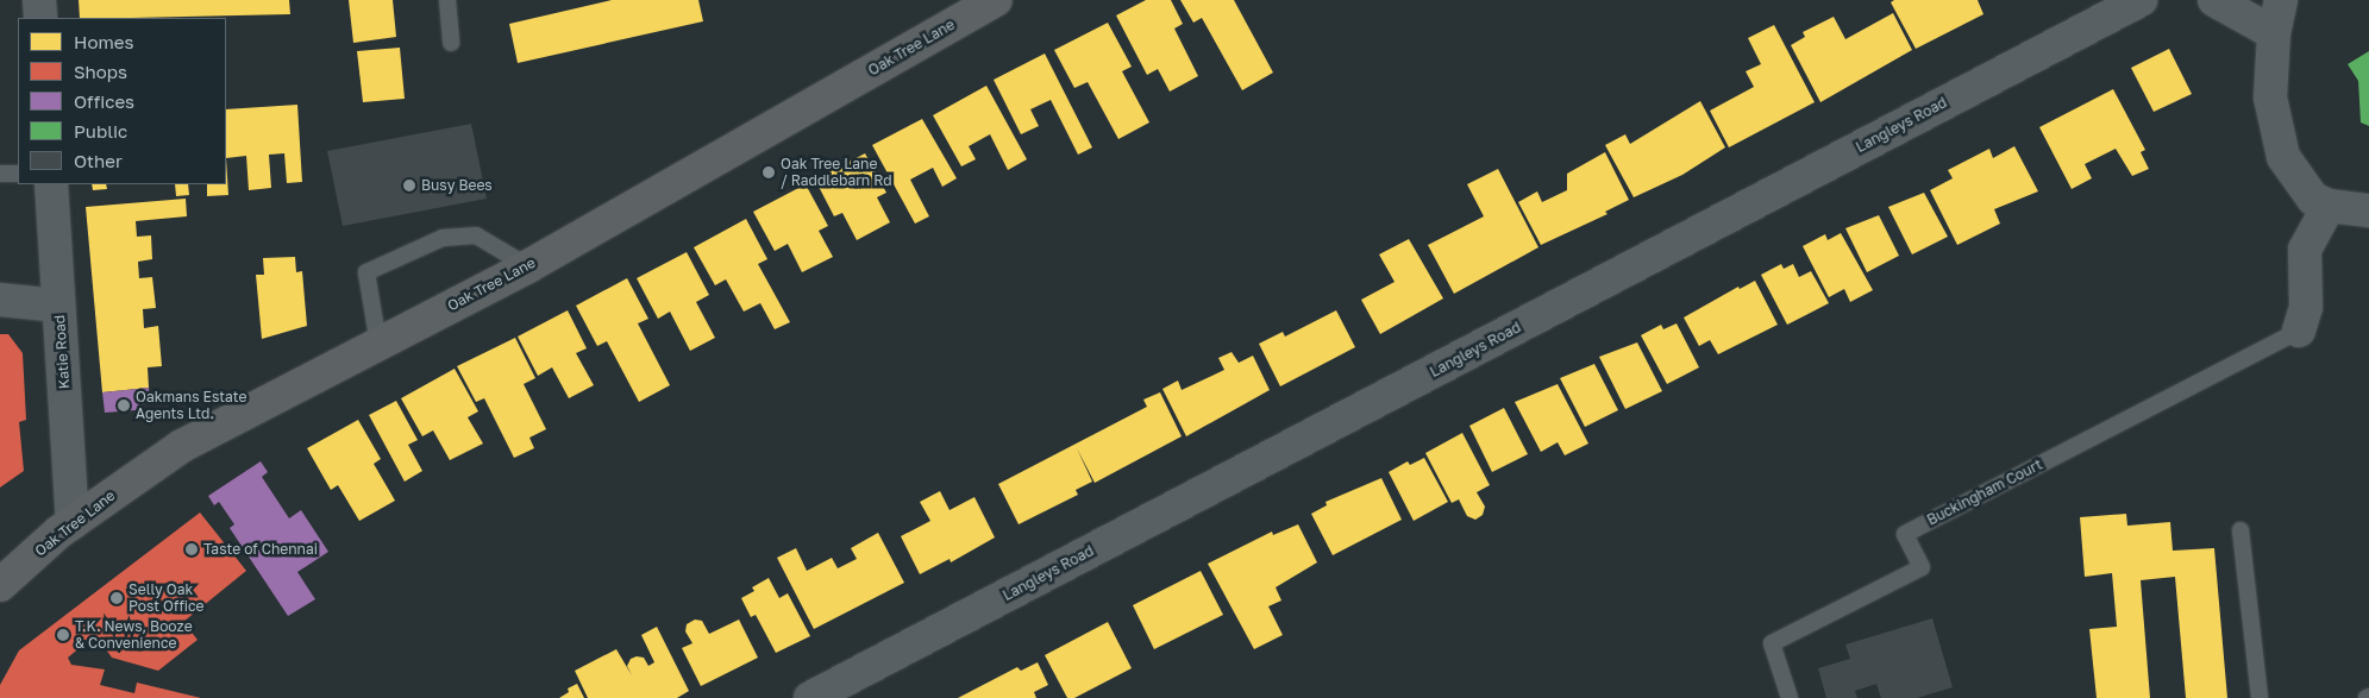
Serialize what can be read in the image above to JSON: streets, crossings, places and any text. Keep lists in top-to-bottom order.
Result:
{
  "streets": {
    "highway": ["Oak Tree Lane"],
    "street": ["Langleys Road", "Katie Road"],
    "lane": ["Buckingham Court"]
  },
  "crossings": [
    ["Oak Tree Lane", "Katie Road"]
  ],
  "places": [
    "Oak Tree Lane / Raddlebarn Rd",
    "Busy Bees",
    "Oakmans Estate Agents Ltd.",
    "Taste of Chennai",
    "Selly Oak Post Office",
    "T.K. News, Booze & Convenience"
  ],
  "legend": [
    "Homes",
    "Shops",
    "Offices",
    "Public",
    "Other"
  ]
}
